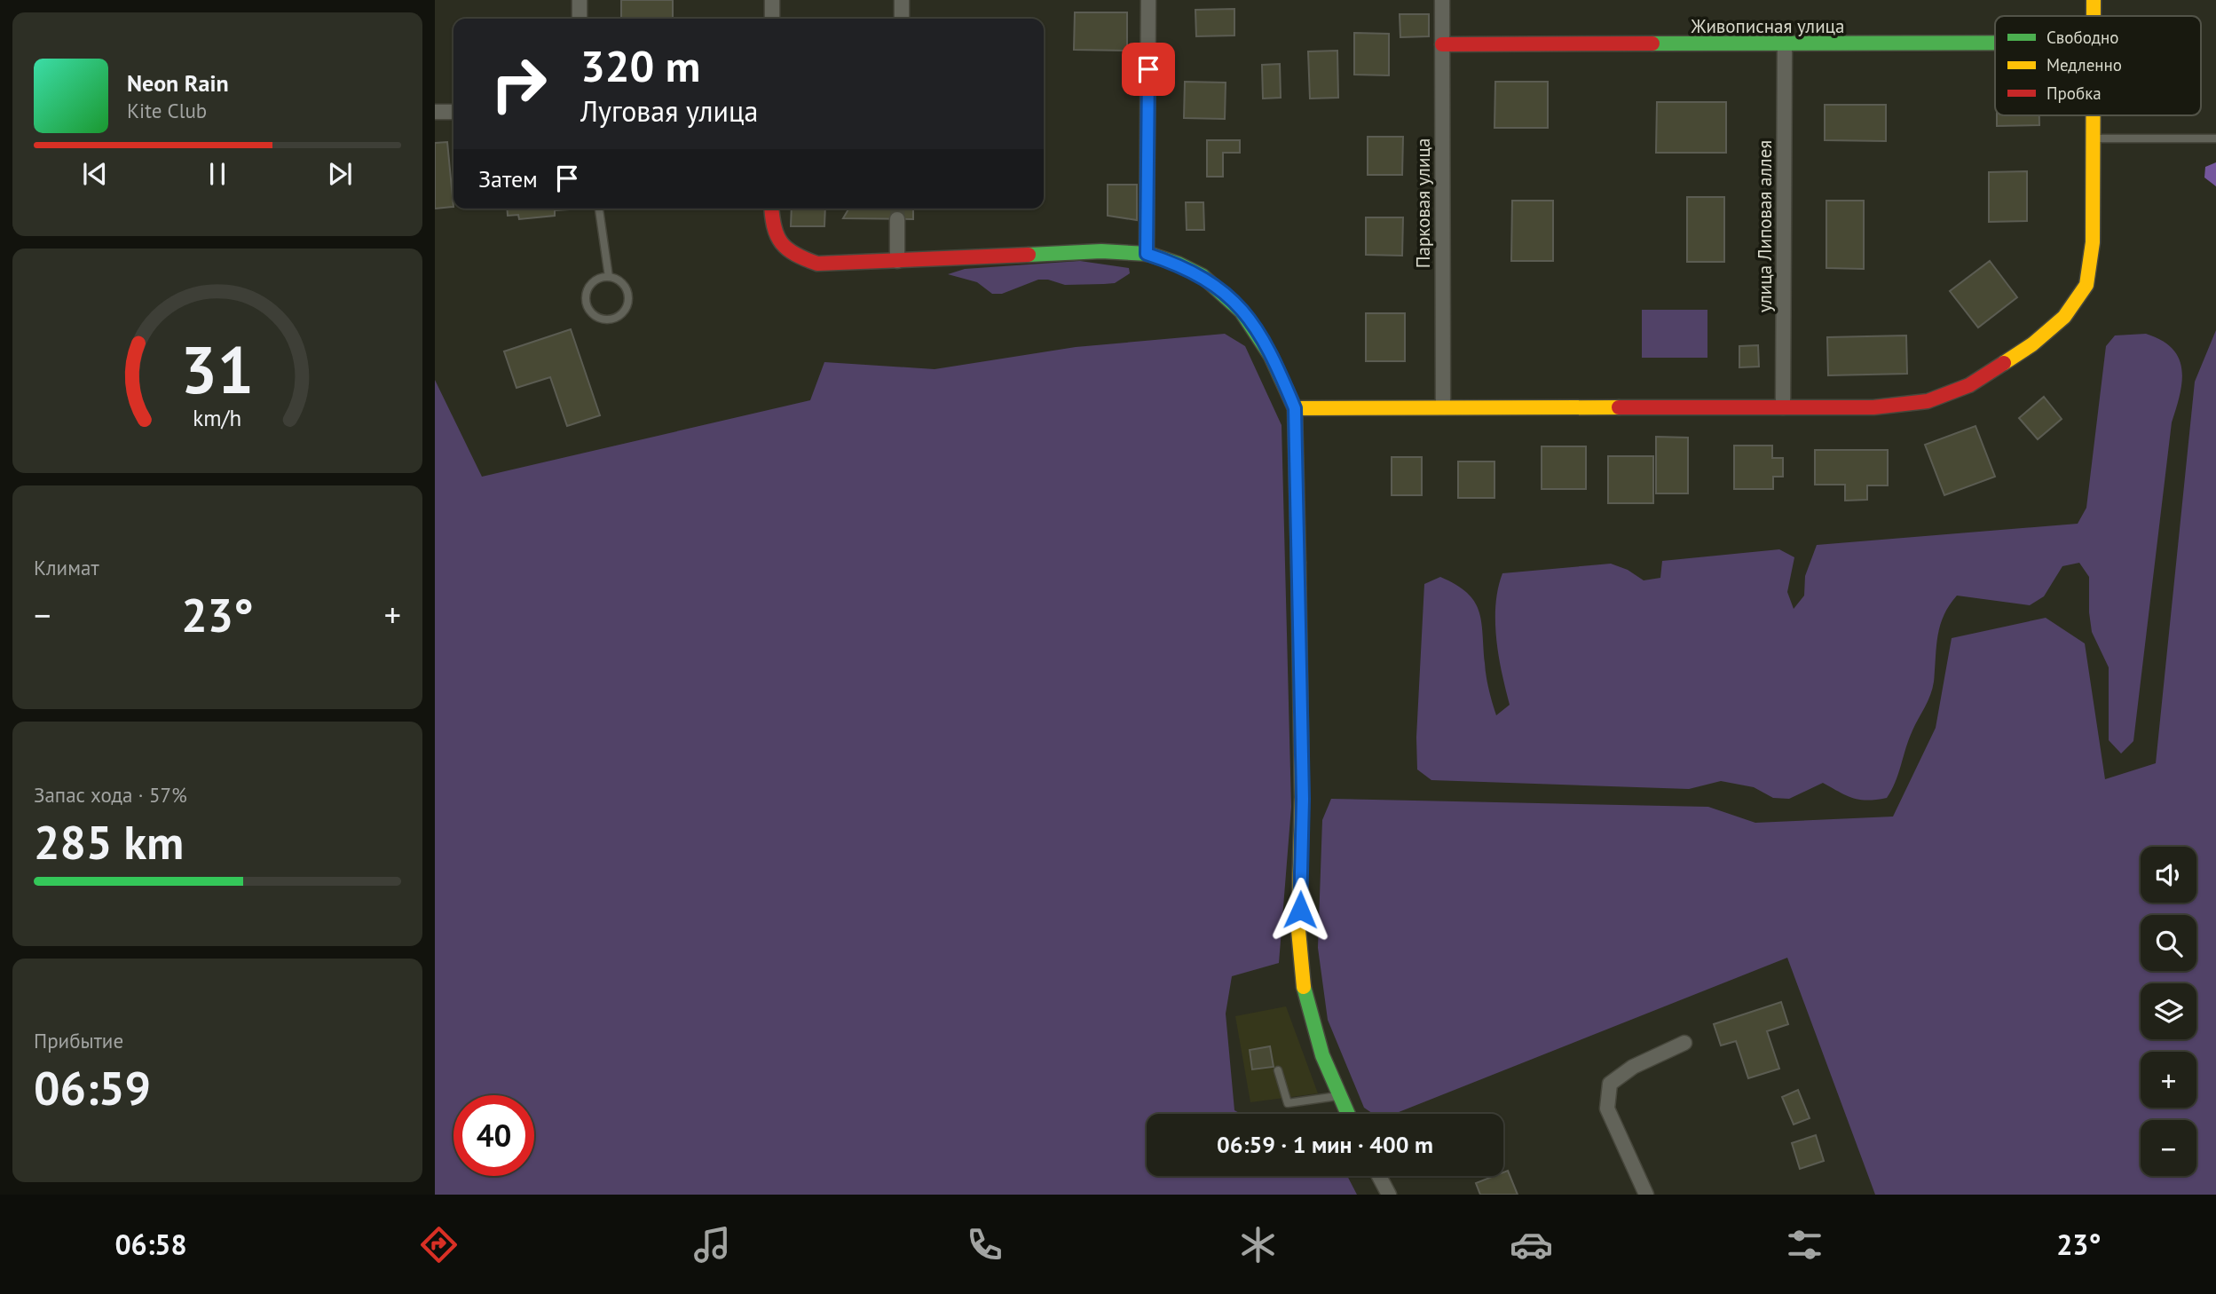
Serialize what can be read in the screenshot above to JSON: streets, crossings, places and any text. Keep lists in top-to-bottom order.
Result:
{
  "streets": {
    "street": ["Живописная улица", "Парковая улица", "улица Липовая аллея"]
  },
  "crossings": [
    ["Живописная улица", "Парковая улица"],
    ["Живописная улица", "улица Липовая аллея"]
  ],
  "legend": ["Свободно", "Медленно", "Пробка"],
  "page": {
    "turn": ["320 m", "Луговая улица"],
    "song": ["Neon Rain", "Kite Club"],
    "then": "Затем",
    "tile": [
      "Климат",
      ["Запас хода · 57%", "285 km"],
      ["Прибытие", "06:59"]
    ],
    "heat": ["−", "23°", "+"],
    "map_buttons": ["+", "−"],
    "limit": "40",
    "trip": "06:59 · 1 мин · 400 m",
    "tabs": ["06:58", "23°"],
    "gauge": ["31", "km/h"]
  }
}
